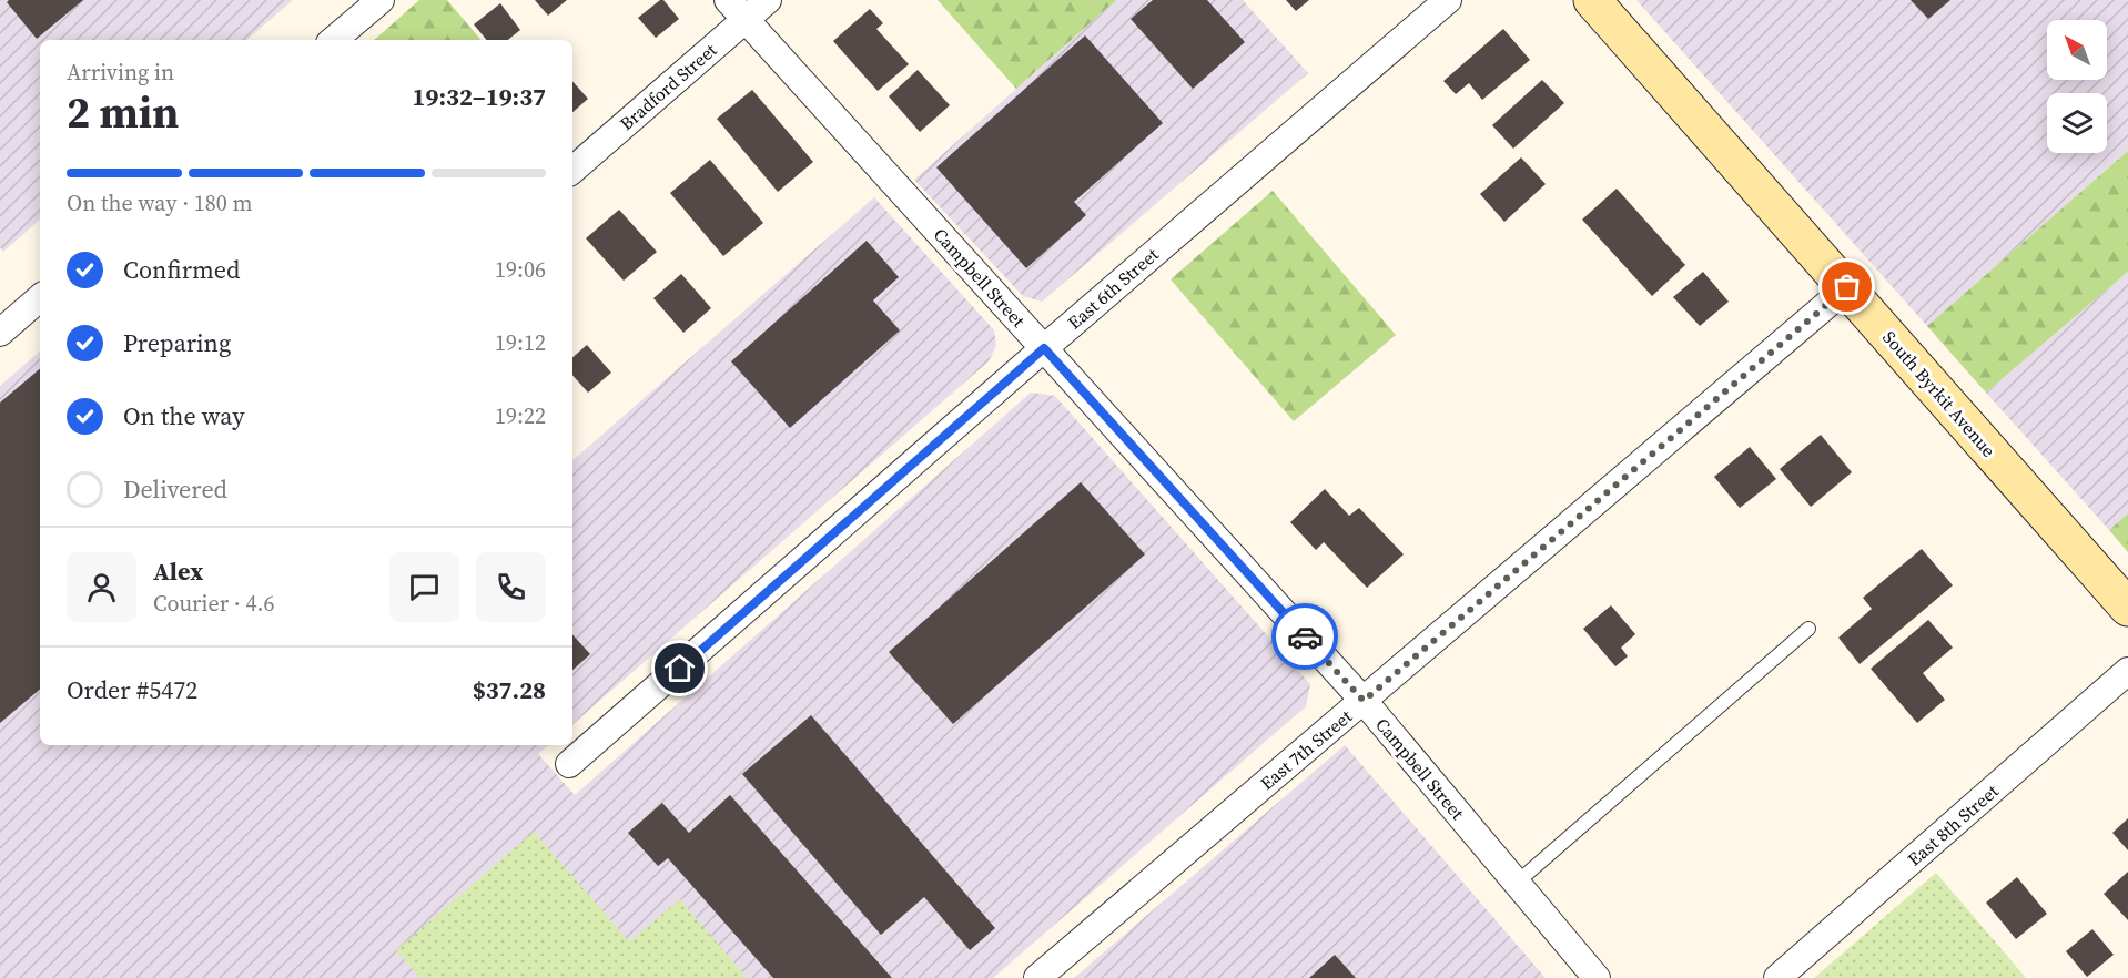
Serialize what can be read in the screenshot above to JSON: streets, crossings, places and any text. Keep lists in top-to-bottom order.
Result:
{
  "streets": {
    "street": [
      "Bradford Street",
      "Campbell Street",
      "East 6th Street",
      "South Byrkit Avenue",
      "East 7th Street",
      "East 8th Street"
    ]
  },
  "crossings": [
    ["Bradford Street", "Campbell Street"],
    ["Campbell Street", "East 6th Street"],
    ["Campbell Street", "East 7th Street"],
    ["South Byrkit Avenue", "East 7th Street"]
  ],
  "north": "top left",
  "page": {
    "heading": ["2 min", "Arriving in", "19:32–19:37"],
    "panel": [
      "Alex",
      "Courier · 4.6",
      "Order #5472",
      "$37.28"
    ],
    "bar": "On the way · 180 m",
    "list": [
      ["Confirmed", "19:06"],
      ["Preparing", "19:12"],
      ["On the way", "19:22"],
      "Delivered"
    ]
  }
}
